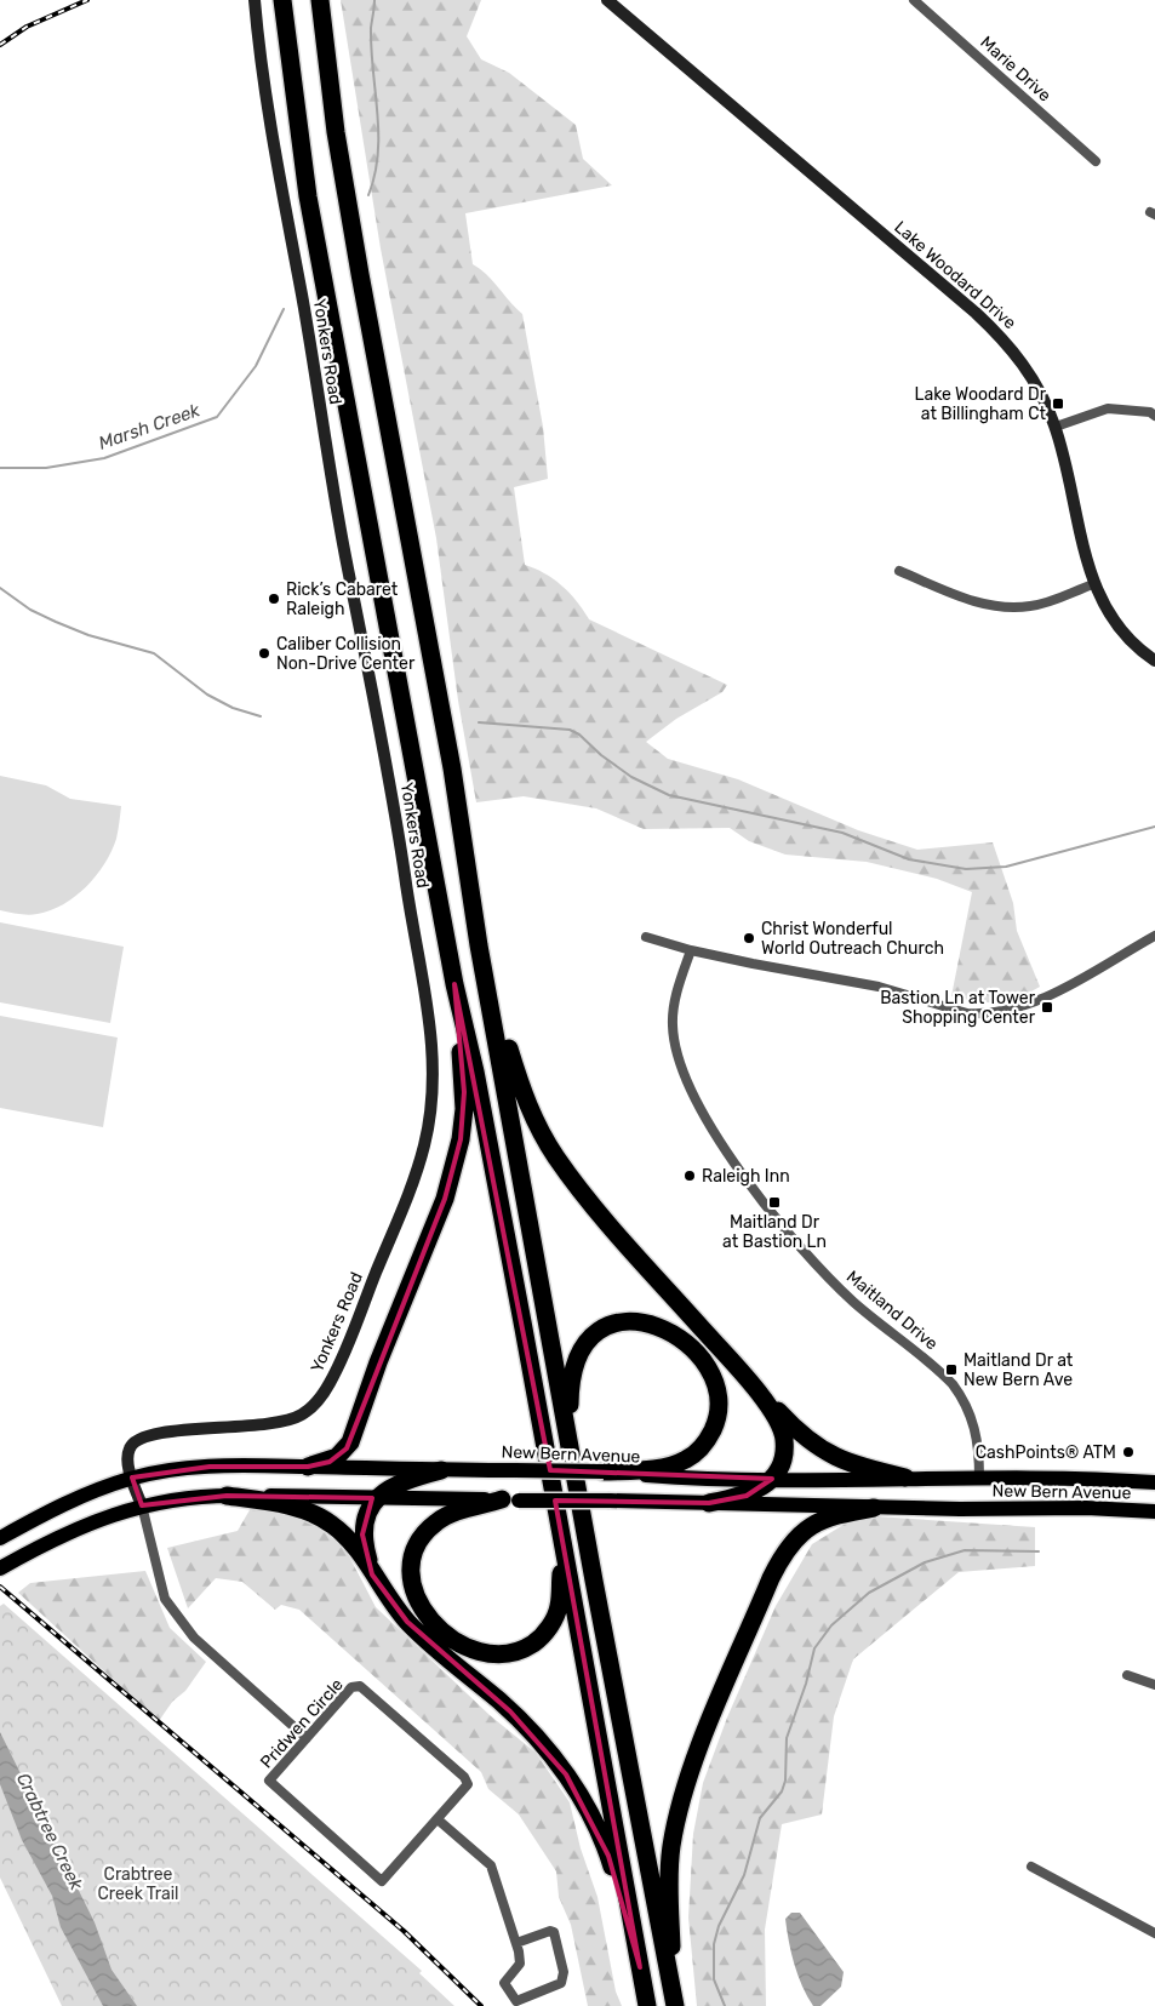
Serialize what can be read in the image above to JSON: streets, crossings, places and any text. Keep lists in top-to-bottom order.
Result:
{
  "streets": {
    "main road": ["New Bern Avenue"],
    "street": [
      "Marie Drive",
      "Lake Woodard Drive",
      "Yonkers Road",
      "Maitland Drive",
      "Pridwen Circle"
    ]
  },
  "crossings": [
    ["Yonkers Road", "New Bern Avenue"],
    ["Maitland Drive", "New Bern Avenue"]
  ],
  "water": ["Marsh Creek", "Crabtree Creek"],
  "parks": ["Crabtree Creek Trail"],
  "places": {
    "transit": [
      "Lake Woodard Dr at Billingham Ct",
      "Bastion Ln at Tower Shopping Center",
      "Maitland Dr at Bastion Ln",
      "Maitland Dr at New Bern Ave"
    ],
    "other": [
      "Rick’s Cabaret Raleigh",
      "Caliber Collision Non-Drive Center",
      "Christ Wonderful World Outreach Church",
      "Raleigh Inn",
      "CashPoints® ATM"
    ]
  }
}
